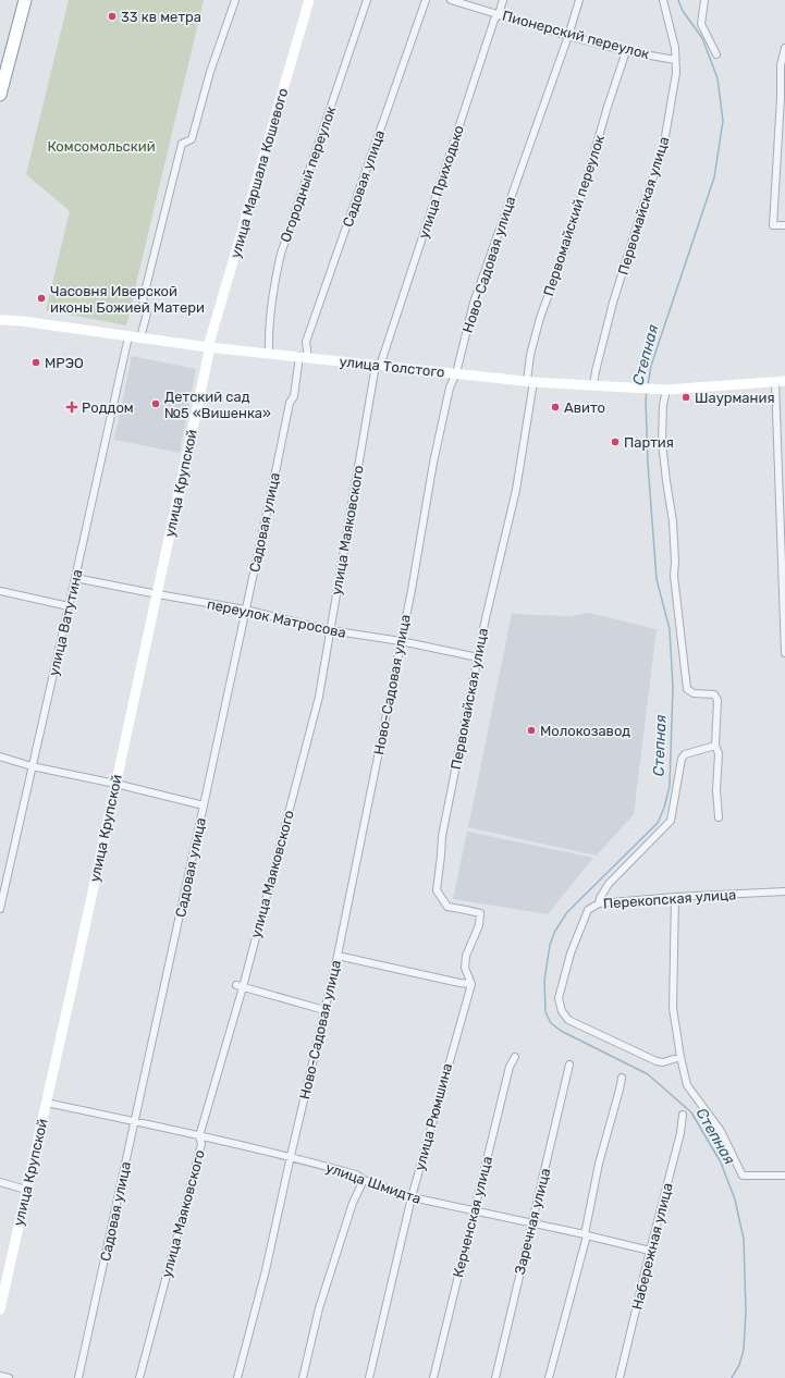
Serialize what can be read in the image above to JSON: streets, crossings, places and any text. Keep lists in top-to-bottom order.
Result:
{
  "streets": {
    "main road": ["улица Маршала Кошевого", "улица Толстого", "улица Крупской"],
    "street": [
      "Пионерский переулок",
      "Огородный переулок",
      "Садовая улица",
      "улица Приходько",
      "Первомайская улица",
      "Первомайский переулок",
      "Ново-Садовая улица",
      "улица Маяковского",
      "переулок Матросова",
      "улица Ватутина",
      "Перекопская улица",
      "улица Рюмшина",
      "улица Шмидта",
      "Керченская улица",
      "Заречная улица",
      "Набережная улица"
    ]
  },
  "crossings": [
    ["Пионерский переулок", "улица Приходько"],
    ["Пионерский переулок", "Первомайская улица"],
    ["Пионерский переулок", "Первомайский переулок"],
    ["Пионерский переулок", "Ново-Садовая улица"],
    ["улица Маршала Кошевого", "улица Толстого"],
    ["улица Маршала Кошевого", "улица Крупской"],
    ["Огородный переулок", "улица Толстого"],
    ["Садовая улица", "улица Толстого"],
    ["Садовая улица", "переулок Матросова"],
    ["Садовая улица", "улица Шмидта"],
    ["улица Приходько", "улица Толстого"],
    ["улица Приходько", "улица Маяковского"],
    ["Первомайская улица", "Первомайский переулок"],
    ["Первомайская улица", "улица Толстого"],
    ["Первомайская улица", "переулок Матросова"],
    ["Первомайская улица", "улица Рюмшина"],
    ["Первомайский переулок", "улица Толстого"],
    ["Ново-Садовая улица", "улица Толстого"],
    ["Ново-Садовая улица", "переулок Матросова"],
    ["Ново-Садовая улица", "улица Шмидта"],
    ["улица Толстого", "улица Крупской"],
    ["улица Толстого", "улица Маяковского"],
    ["улица Толстого", "улица Ватутина"],
    ["улица Крупской", "переулок Матросова"],
    ["улица Крупской", "улица Шмидта"],
    ["улица Маяковского", "переулок Матросова"],
    ["улица Маяковского", "улица Шмидта"],
    ["переулок Матросова", "улица Ватутина"],
    ["улица Рюмшина", "улица Шмидта"],
    ["улица Шмидта", "Керченская улица"],
    ["улица Шмидта", "Заречная улица"],
    ["улица Шмидта", "Набережная улица"]
  ],
  "water": ["Степная"],
  "parks": ["Комсомольский"],
  "places": {
    "other": [
      "33 кв метра",
      "Часовня Иверской иконы Божией Матери",
      "МРЭО",
      "Шаурмания",
      "Детский сад №5 «Вишенка»",
      "Авито",
      "Партия",
      "Молокозавод"
    ],
    "health": ["Роддом"]
  }
}
